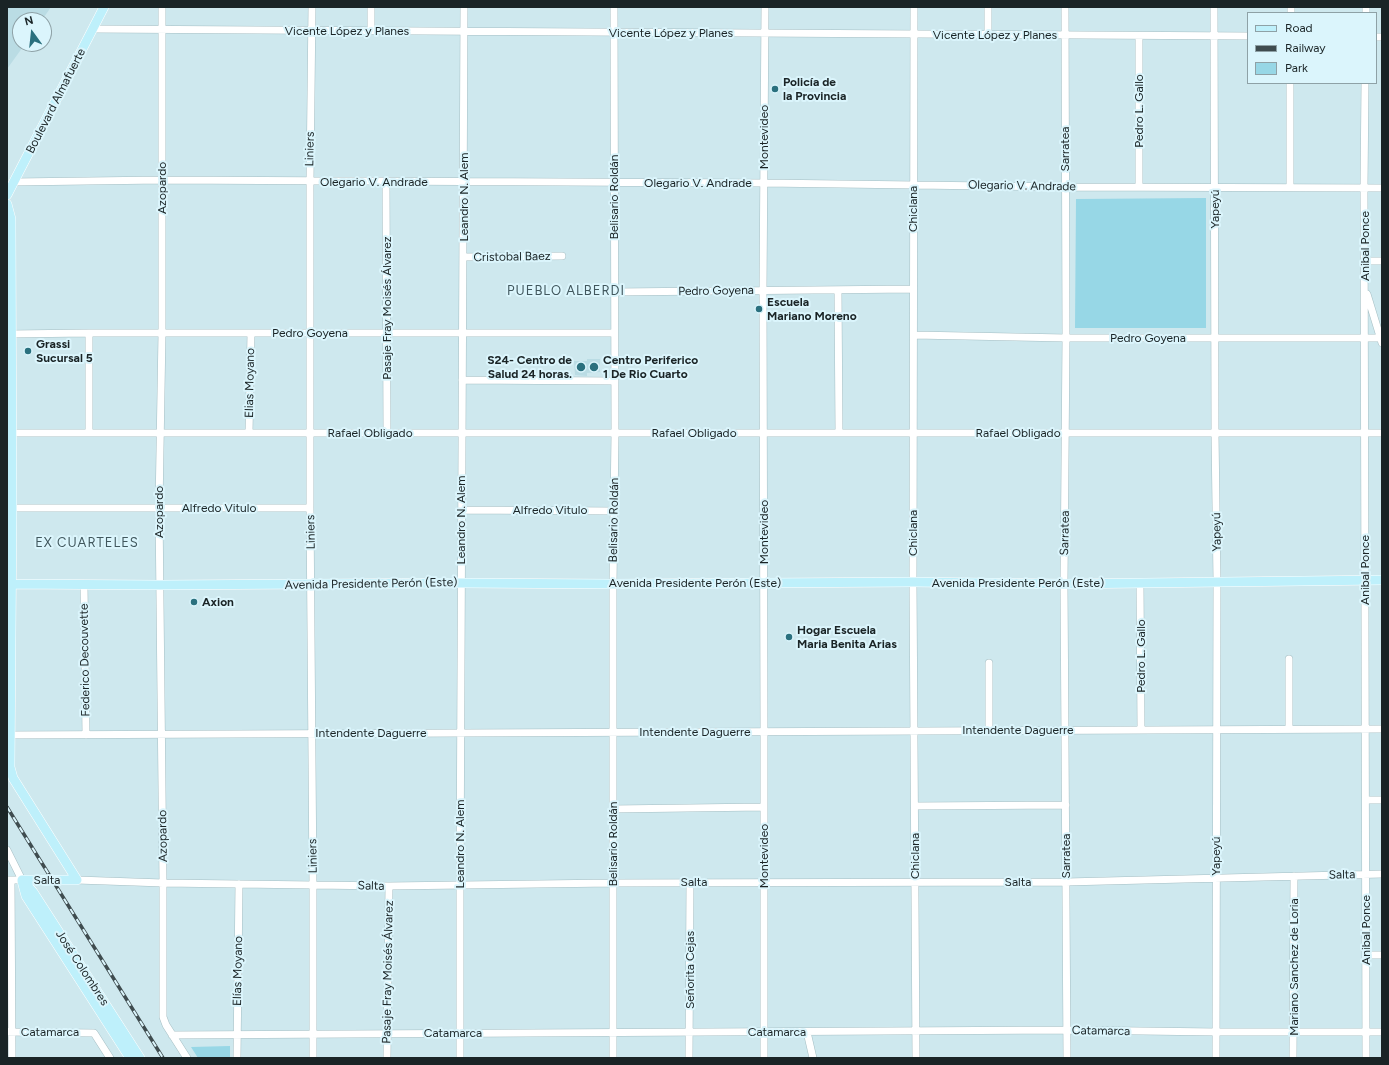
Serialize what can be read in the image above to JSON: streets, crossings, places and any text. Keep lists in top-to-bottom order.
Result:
{
  "streets": {
    "main road": [
      "Boulevard Almafuerte",
      "Avenida Presidente Perón (Este)",
      "Salta",
      "José Colombres"
    ],
    "street": [
      "Vicente López y Planes",
      "Pedro L. Gallo",
      "Montevideo",
      "Liniers",
      "Sarratea",
      "Olegario V. Andrade",
      "Azopardo",
      "Leandro N. Alem",
      "Belisario Roldán",
      "Chiclana",
      "Yapeyú",
      "Anibal Ponce",
      "Cristobal Baez",
      "Pedro Goyena",
      "Pasaje Fray Moisés Álvarez",
      "Elias Moyano",
      "Rafael Obligado",
      "Alfredo Vitulo",
      "Federico Decouvette",
      "Intendente Daguerre",
      "Mariano Sanchez de Loria",
      "Señorita Cejas",
      "Elías Moyano",
      "Catamarca"
    ]
  },
  "crossings": [
    ["Vicente López y Planes", "Boulevard Almafuerte"],
    ["Vicente López y Planes", "Pedro L. Gallo"],
    ["Vicente López y Planes", "Montevideo"],
    ["Vicente López y Planes", "Liniers"],
    ["Vicente López y Planes", "Sarratea"],
    ["Vicente López y Planes", "Azopardo"],
    ["Vicente López y Planes", "Leandro N. Alem"],
    ["Vicente López y Planes", "Belisario Roldán"],
    ["Vicente López y Planes", "Chiclana"],
    ["Vicente López y Planes", "Yapeyú"],
    ["Boulevard Almafuerte", "Olegario V. Andrade"],
    ["Pedro L. Gallo", "Olegario V. Andrade"],
    ["Pedro L. Gallo", "Avenida Presidente Perón (Este)"],
    ["Pedro L. Gallo", "Intendente Daguerre"],
    ["Montevideo", "Olegario V. Andrade"],
    ["Montevideo", "Pedro Goyena"],
    ["Montevideo", "Rafael Obligado"],
    ["Montevideo", "Avenida Presidente Perón (Este)"],
    ["Montevideo", "Intendente Daguerre"],
    ["Montevideo", "Salta"],
    ["Montevideo", "Catamarca"],
    ["Liniers", "Olegario V. Andrade"],
    ["Liniers", "Pedro Goyena"],
    ["Liniers", "Rafael Obligado"],
    ["Liniers", "Alfredo Vitulo"],
    ["Liniers", "Avenida Presidente Perón (Este)"],
    ["Liniers", "Intendente Daguerre"],
    ["Liniers", "Salta"],
    ["Liniers", "Catamarca"],
    ["Sarratea", "Olegario V. Andrade"],
    ["Sarratea", "Pedro Goyena"],
    ["Sarratea", "Rafael Obligado"],
    ["Sarratea", "Avenida Presidente Perón (Este)"],
    ["Sarratea", "Intendente Daguerre"],
    ["Sarratea", "Salta"],
    ["Sarratea", "Catamarca"],
    ["Olegario V. Andrade", "Azopardo"],
    ["Olegario V. Andrade", "Leandro N. Alem"],
    ["Olegario V. Andrade", "Belisario Roldán"],
    ["Olegario V. Andrade", "Chiclana"],
    ["Olegario V. Andrade", "Yapeyú"],
    ["Olegario V. Andrade", "Anibal Ponce"],
    ["Olegario V. Andrade", "Pasaje Fray Moisés Álvarez"],
    ["Azopardo", "Pedro Goyena"],
    ["Azopardo", "Rafael Obligado"],
    ["Azopardo", "Alfredo Vitulo"],
    ["Azopardo", "Avenida Presidente Perón (Este)"],
    ["Azopardo", "Intendente Daguerre"],
    ["Azopardo", "Salta"],
    ["Azopardo", "Catamarca"],
    ["Leandro N. Alem", "Cristobal Baez"],
    ["Leandro N. Alem", "Pedro Goyena"],
    ["Leandro N. Alem", "Rafael Obligado"],
    ["Leandro N. Alem", "Alfredo Vitulo"],
    ["Leandro N. Alem", "Avenida Presidente Perón (Este)"],
    ["Leandro N. Alem", "Intendente Daguerre"],
    ["Leandro N. Alem", "Salta"],
    ["Leandro N. Alem", "Catamarca"],
    ["Belisario Roldán", "Pedro Goyena"],
    ["Belisario Roldán", "Rafael Obligado"],
    ["Belisario Roldán", "Alfredo Vitulo"],
    ["Belisario Roldán", "Avenida Presidente Perón (Este)"],
    ["Belisario Roldán", "Intendente Daguerre"],
    ["Belisario Roldán", "Salta"],
    ["Belisario Roldán", "Catamarca"],
    ["Chiclana", "Pedro Goyena"],
    ["Chiclana", "Rafael Obligado"],
    ["Chiclana", "Avenida Presidente Perón (Este)"],
    ["Chiclana", "Intendente Daguerre"],
    ["Chiclana", "Salta"],
    ["Chiclana", "Catamarca"],
    ["Yapeyú", "Pedro Goyena"],
    ["Yapeyú", "Rafael Obligado"],
    ["Yapeyú", "Avenida Presidente Perón (Este)"],
    ["Yapeyú", "Intendente Daguerre"],
    ["Yapeyú", "Salta"],
    ["Yapeyú", "Catamarca"],
    ["Anibal Ponce", "Pedro Goyena"],
    ["Anibal Ponce", "Rafael Obligado"],
    ["Anibal Ponce", "Avenida Presidente Perón (Este)"],
    ["Anibal Ponce", "Intendente Daguerre"],
    ["Anibal Ponce", "Salta"],
    ["Anibal Ponce", "Catamarca"],
    ["Pedro Goyena", "Pasaje Fray Moisés Álvarez"],
    ["Pedro Goyena", "Elias Moyano"],
    ["Pasaje Fray Moisés Álvarez", "Rafael Obligado"],
    ["Pasaje Fray Moisés Álvarez", "Salta"],
    ["Pasaje Fray Moisés Álvarez", "Catamarca"],
    ["Elias Moyano", "Rafael Obligado"],
    ["Avenida Presidente Perón (Este)", "Federico Decouvette"],
    ["Federico Decouvette", "Intendente Daguerre"],
    ["Salta", "Mariano Sanchez de Loria"],
    ["Salta", "José Colombres"],
    ["Salta", "Señorita Cejas"],
    ["Salta", "Elías Moyano"],
    ["Mariano Sanchez de Loria", "Catamarca"],
    ["Señorita Cejas", "Catamarca"],
    ["Elías Moyano", "Catamarca"]
  ],
  "districts": ["PUEBLO ALBERDI", "EX CUARTELES"],
  "places": [
    "Policía de la Provincia",
    "Escuela Mariano Moreno",
    "Grassi Sucursal 5",
    "S24- Centro de Salud 24 horas.",
    "Centro Periferico 1 De Rio Cuarto",
    "Axion",
    "Hogar Escuela Maria Benita Arias"
  ],
  "legend": ["Road", "Railway", "Park"],
  "north": "top"
}
